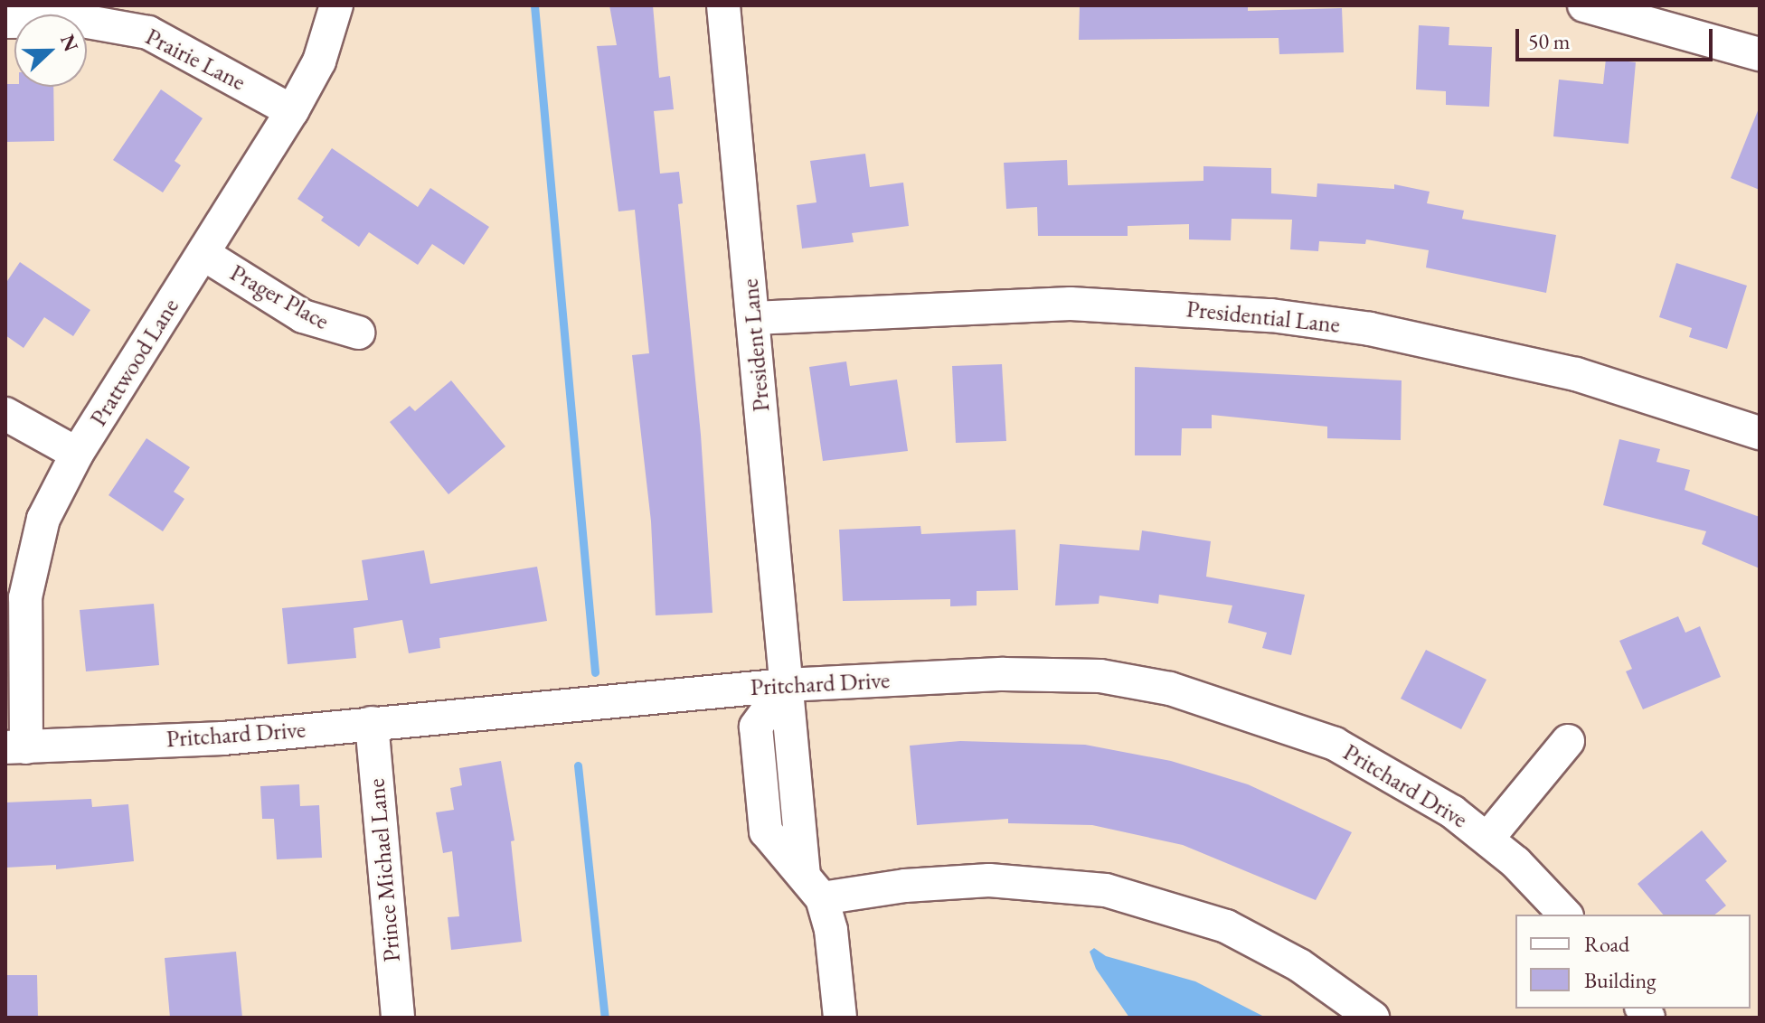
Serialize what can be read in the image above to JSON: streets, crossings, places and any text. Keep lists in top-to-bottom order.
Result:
{
  "streets": {
    "street": [
      "Prairie Lane",
      "Prager Place",
      "Presidential Lane",
      "President Lane",
      "Prattwood Lane",
      "Pritchard Drive",
      "Prince Michael Lane"
    ]
  },
  "crossings": [
    ["Prairie Lane", "Prattwood Lane"],
    ["Prager Place", "Prattwood Lane"],
    ["Presidential Lane", "President Lane"],
    ["President Lane", "Pritchard Drive"],
    ["Prattwood Lane", "Pritchard Drive"],
    ["Pritchard Drive", "Prince Michael Lane"]
  ],
  "legend": ["Road", "Building"],
  "scale_bar": "50 m",
  "north": "right"
}
